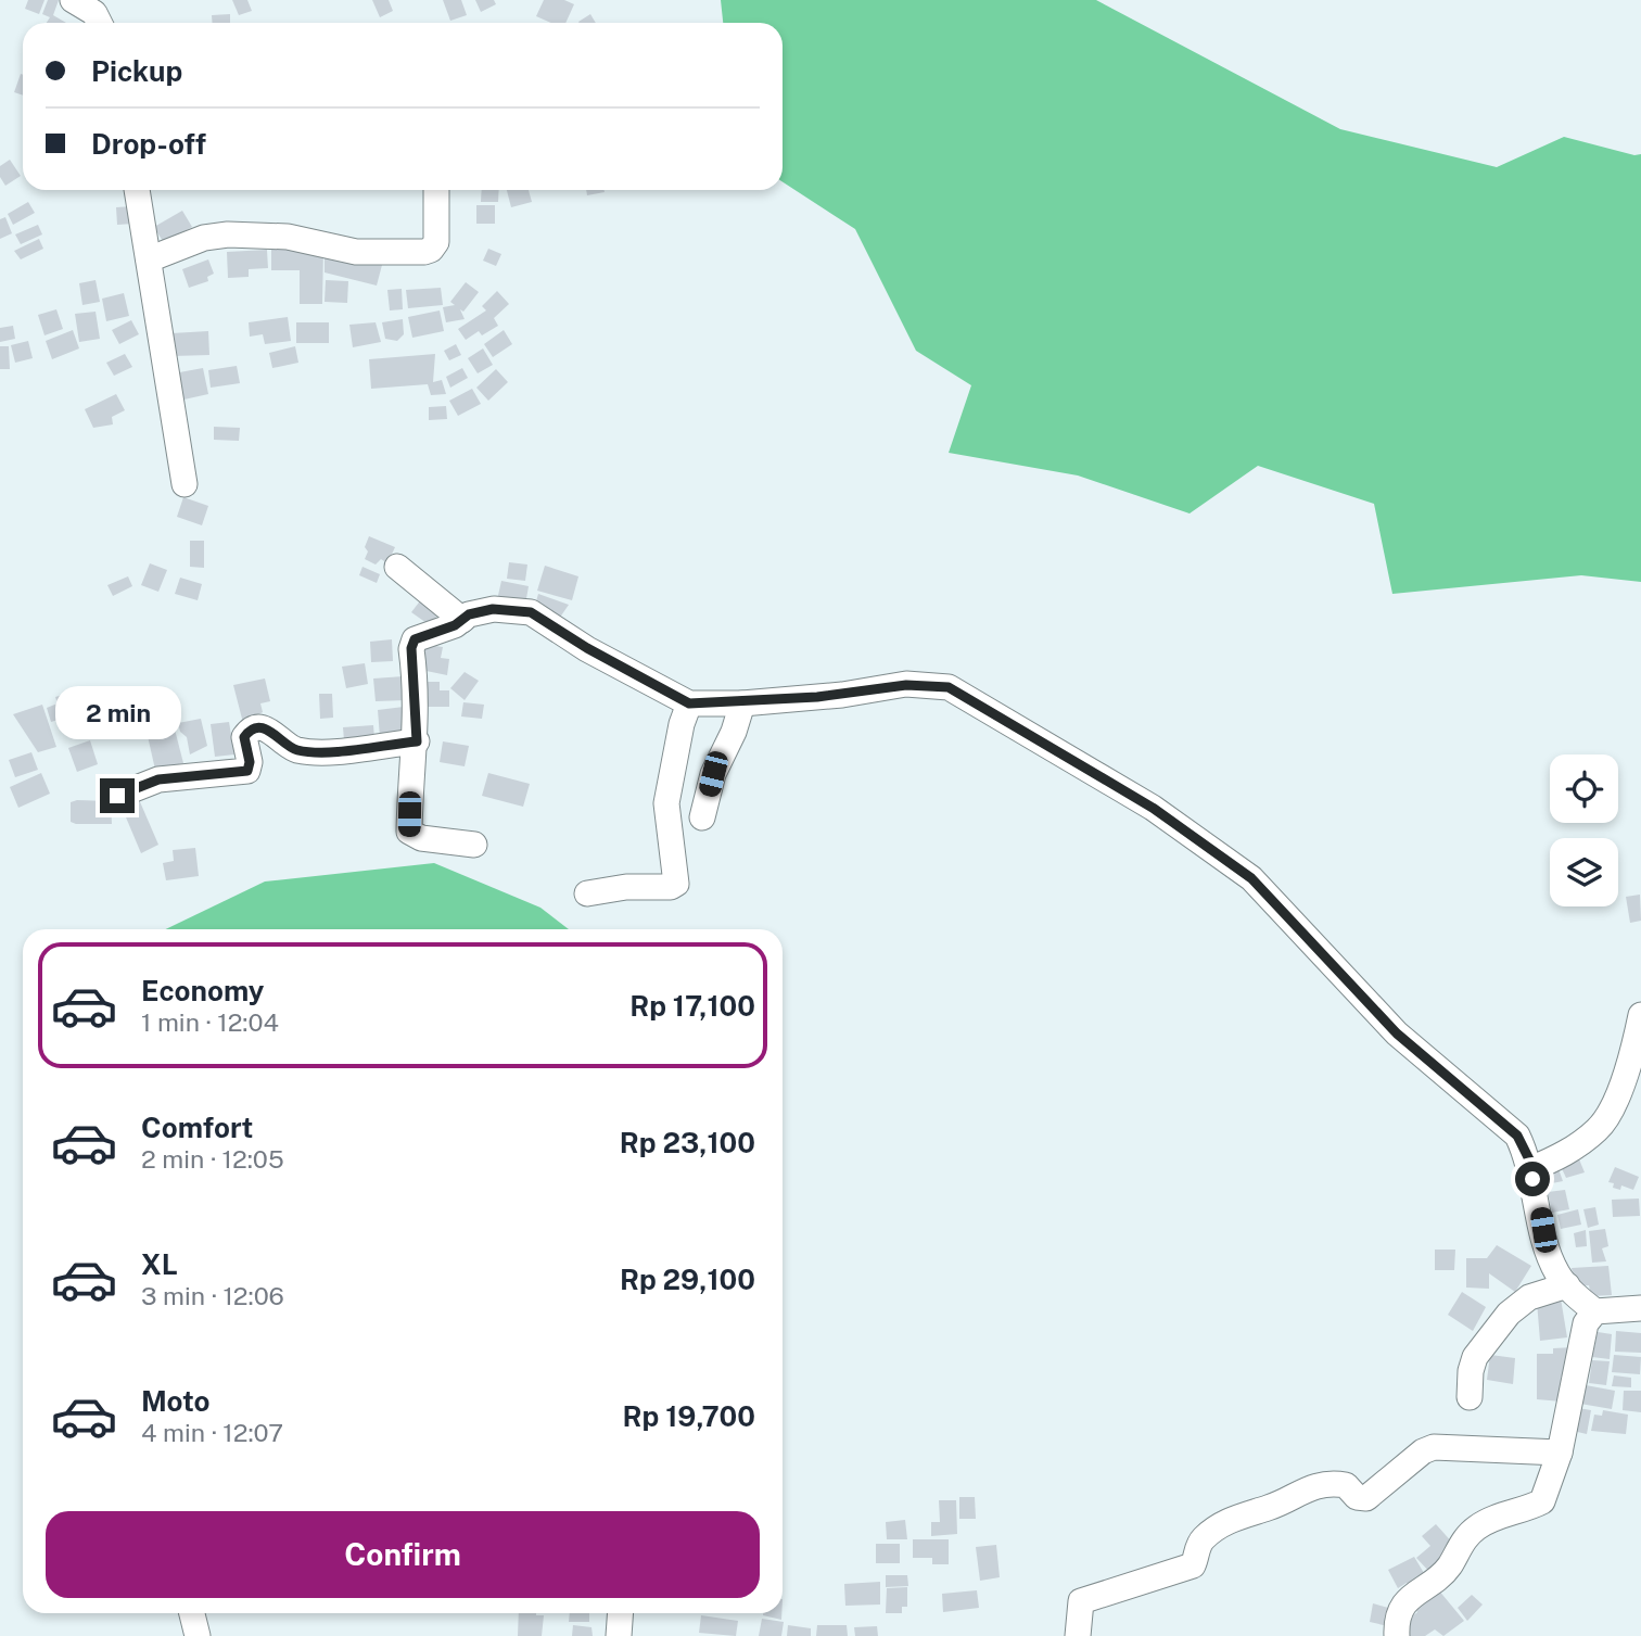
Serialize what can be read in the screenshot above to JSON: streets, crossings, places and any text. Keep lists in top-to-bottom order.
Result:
{
  "page": {
    "banner": ["Pickup", "Drop-off"],
    "bubble": "2 min",
    "list": [
      {
        "name": "Economy",
        "note": "1 min · 12:04",
        "value": "Rp 17,100"
      },
      {
        "name": "Comfort",
        "note": "2 min · 12:05",
        "value": "Rp 23,100"
      },
      {
        "name": "XL",
        "note": "3 min · 12:06",
        "value": "Rp 29,100"
      },
      {
        "name": "Moto",
        "note": "4 min · 12:07",
        "value": "Rp 19,700"
      }
    ],
    "buttons": "Confirm"
  }
}
